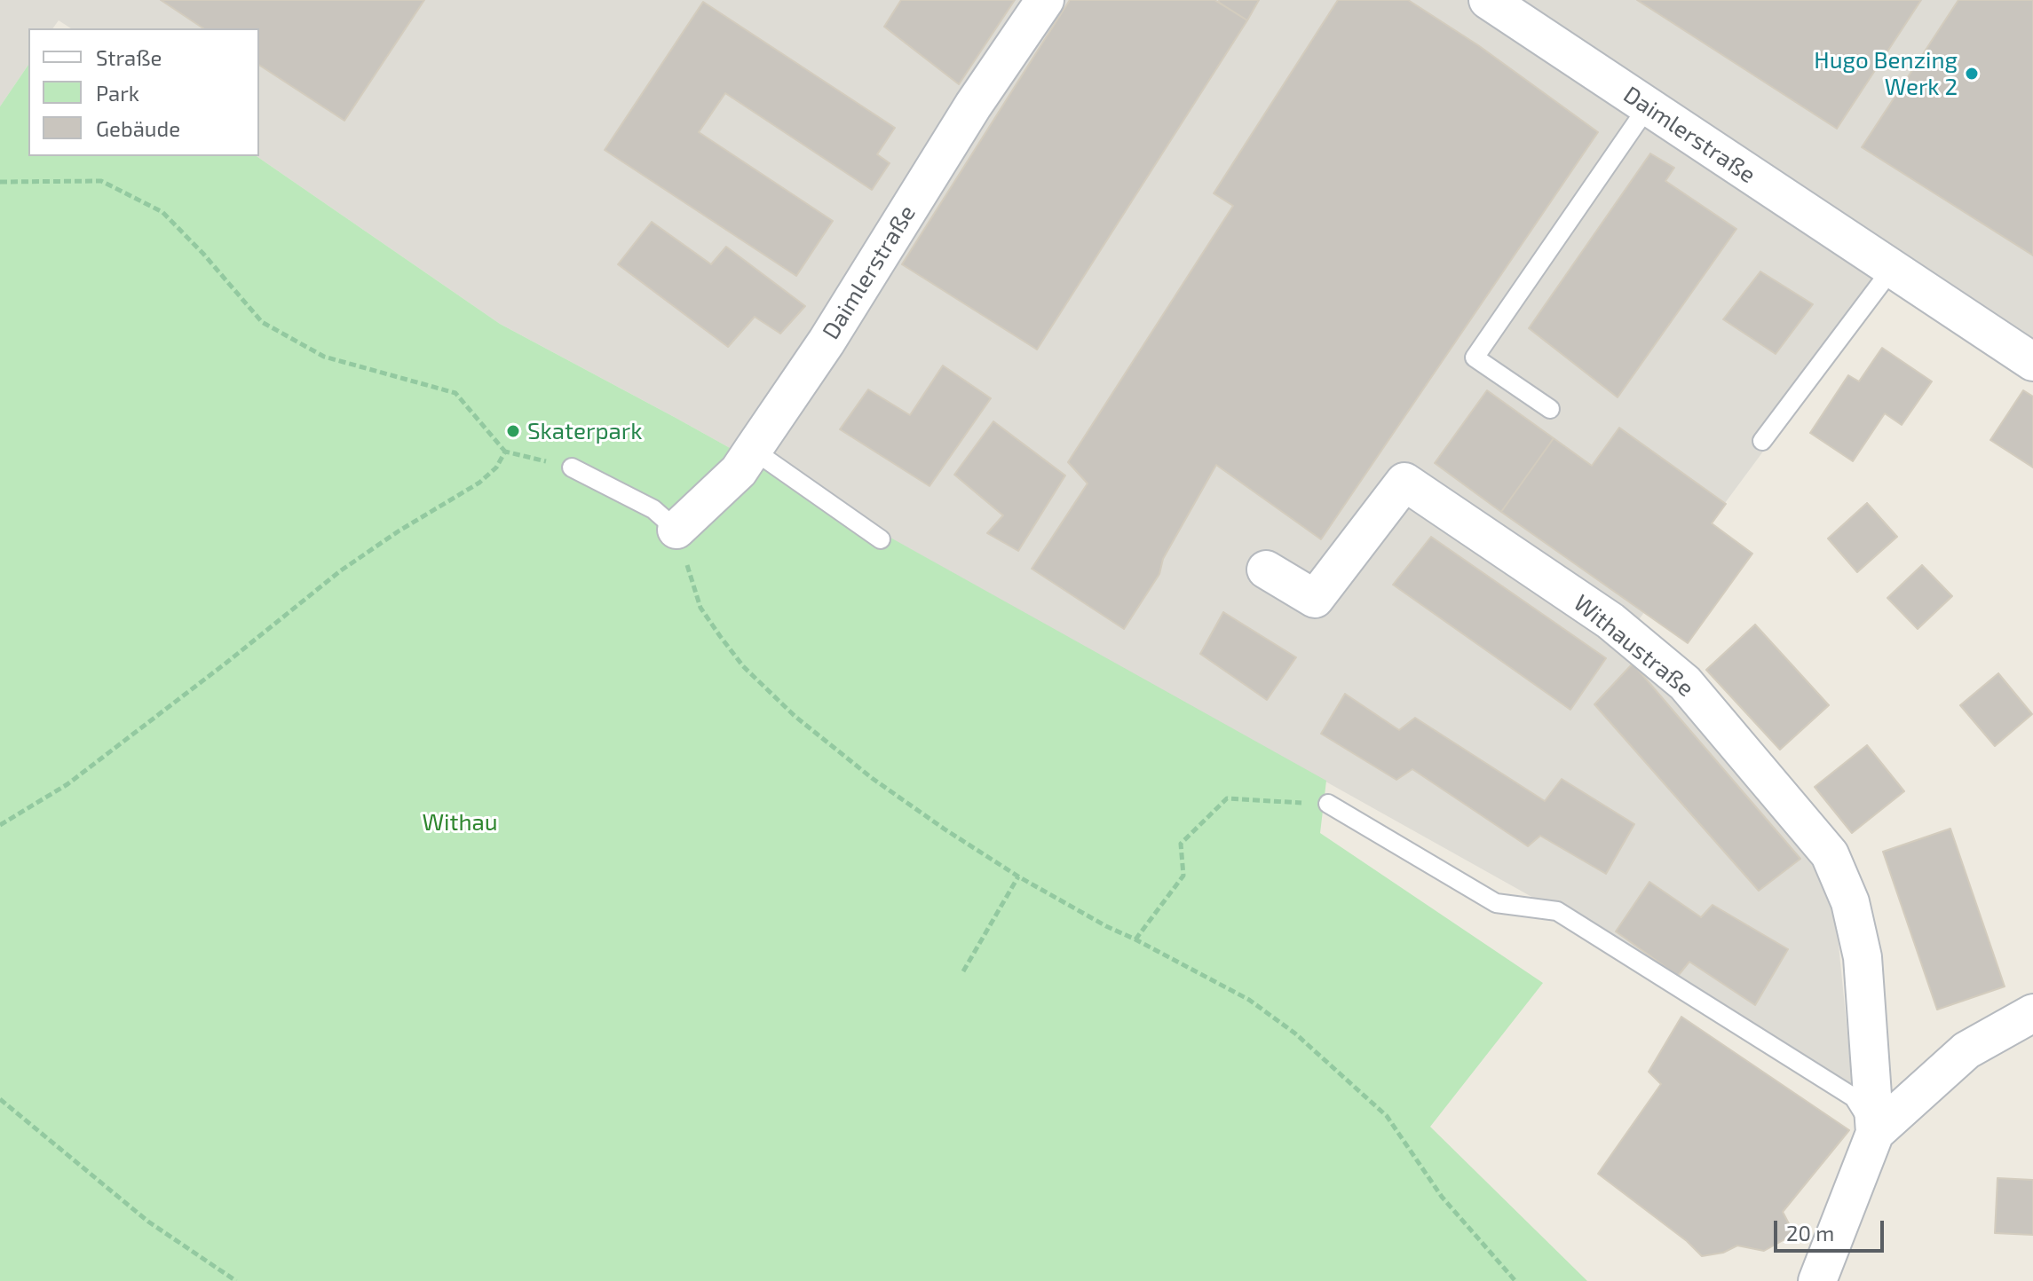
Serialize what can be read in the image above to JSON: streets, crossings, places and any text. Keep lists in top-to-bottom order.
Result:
{
  "streets": {
    "street": ["Daimlerstraße", "Withaustraße"]
  },
  "parks": ["Withau"],
  "places": ["Hugo Benzing Werk 2", "Skaterpark"],
  "legend": ["Straße", "Park", "Gebäude"],
  "scale_bar": "20 m"
}
